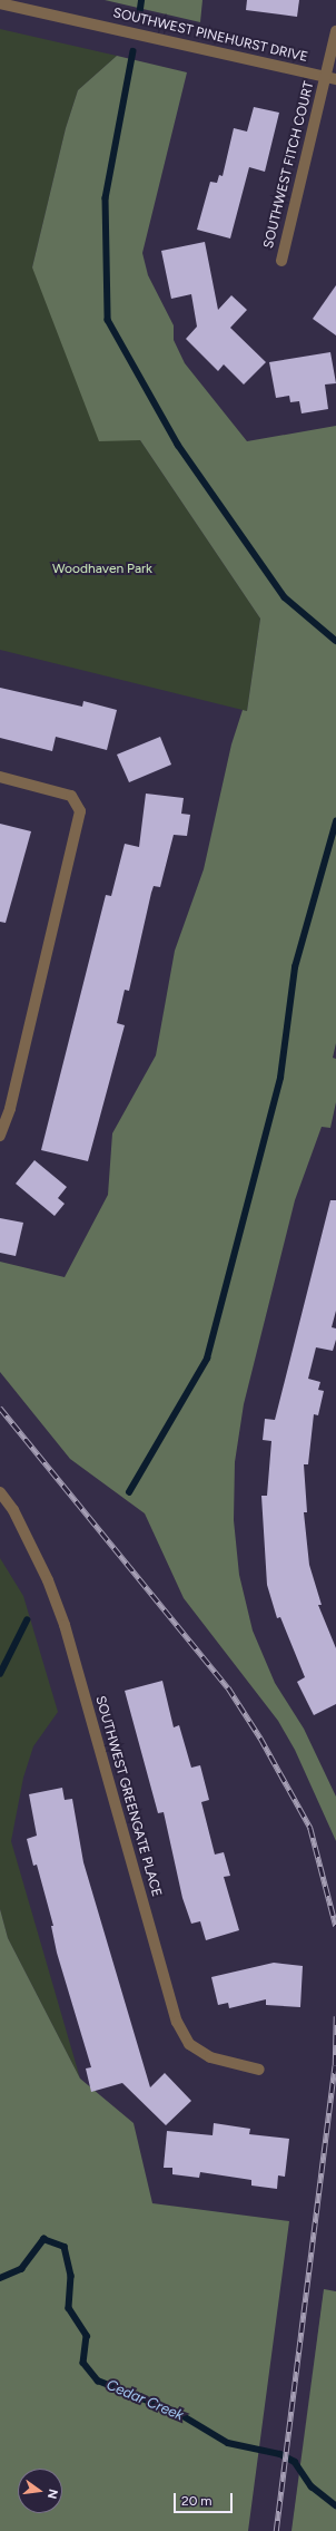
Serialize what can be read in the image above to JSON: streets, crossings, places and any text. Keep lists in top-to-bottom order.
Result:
{
  "streets": {
    "street": ["SOUTHWEST PINEHURST DRIVE", "SOUTHWEST FITCH COURT", "SOUTHWEST GREENGATE PLACE"]
  },
  "crossings": [
    ["SOUTHWEST PINEHURST DRIVE", "SOUTHWEST FITCH COURT"]
  ],
  "water": ["Cedar Creek"],
  "parks": ["Woodhaven Park"],
  "scale_bar": "20 m",
  "north": "right"
}
